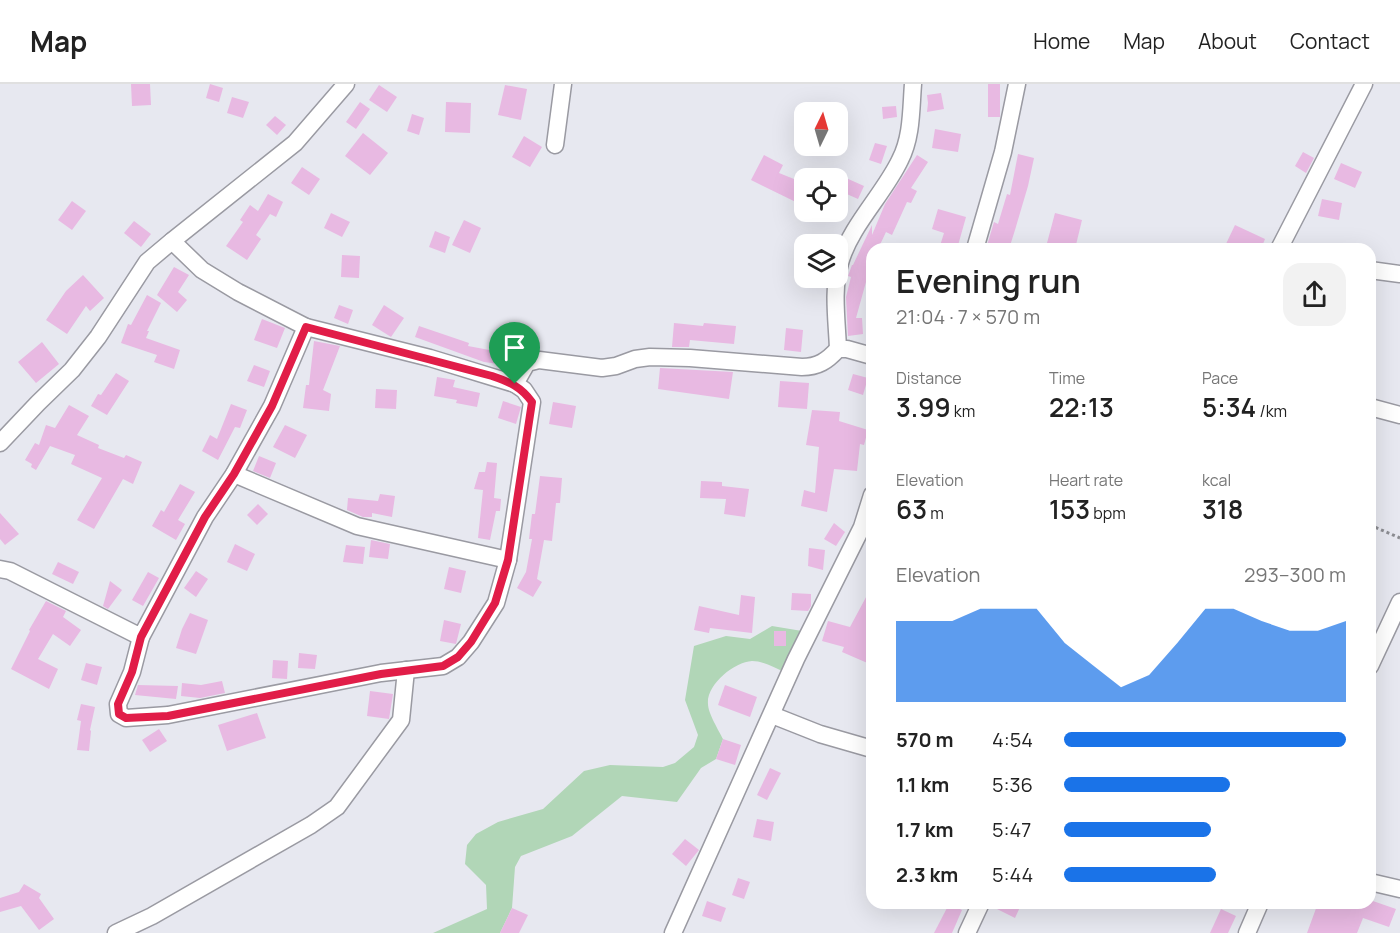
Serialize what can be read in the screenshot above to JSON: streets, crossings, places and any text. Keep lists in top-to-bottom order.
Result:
{
  "north": "top",
  "page": {
    "header": "Map",
    "nav": [
      "Home",
      "Map",
      "About",
      "Contact"
    ],
    "heading": ["Evening run", "21:04 · 7 × 570 m"],
    "stats": [
      ["Distance", "3.99 km"],
      ["Time", "22:13"],
      ["Pace", "5:34 /km"],
      ["Elevation", "63 m"],
      ["Heart rate", "153 bpm"],
      ["kcal", "318"]
    ],
    "chart": ["Elevation", "293–300 m"],
    "list": [
      {
        "name": "570 m",
        "note": "4:54"
      },
      {
        "name": "1.1 km",
        "note": "5:36"
      },
      {
        "name": "1.7 km",
        "note": "5:47"
      },
      {
        "name": "2.3 km",
        "note": "5:44"
      }
    ]
  }
}
